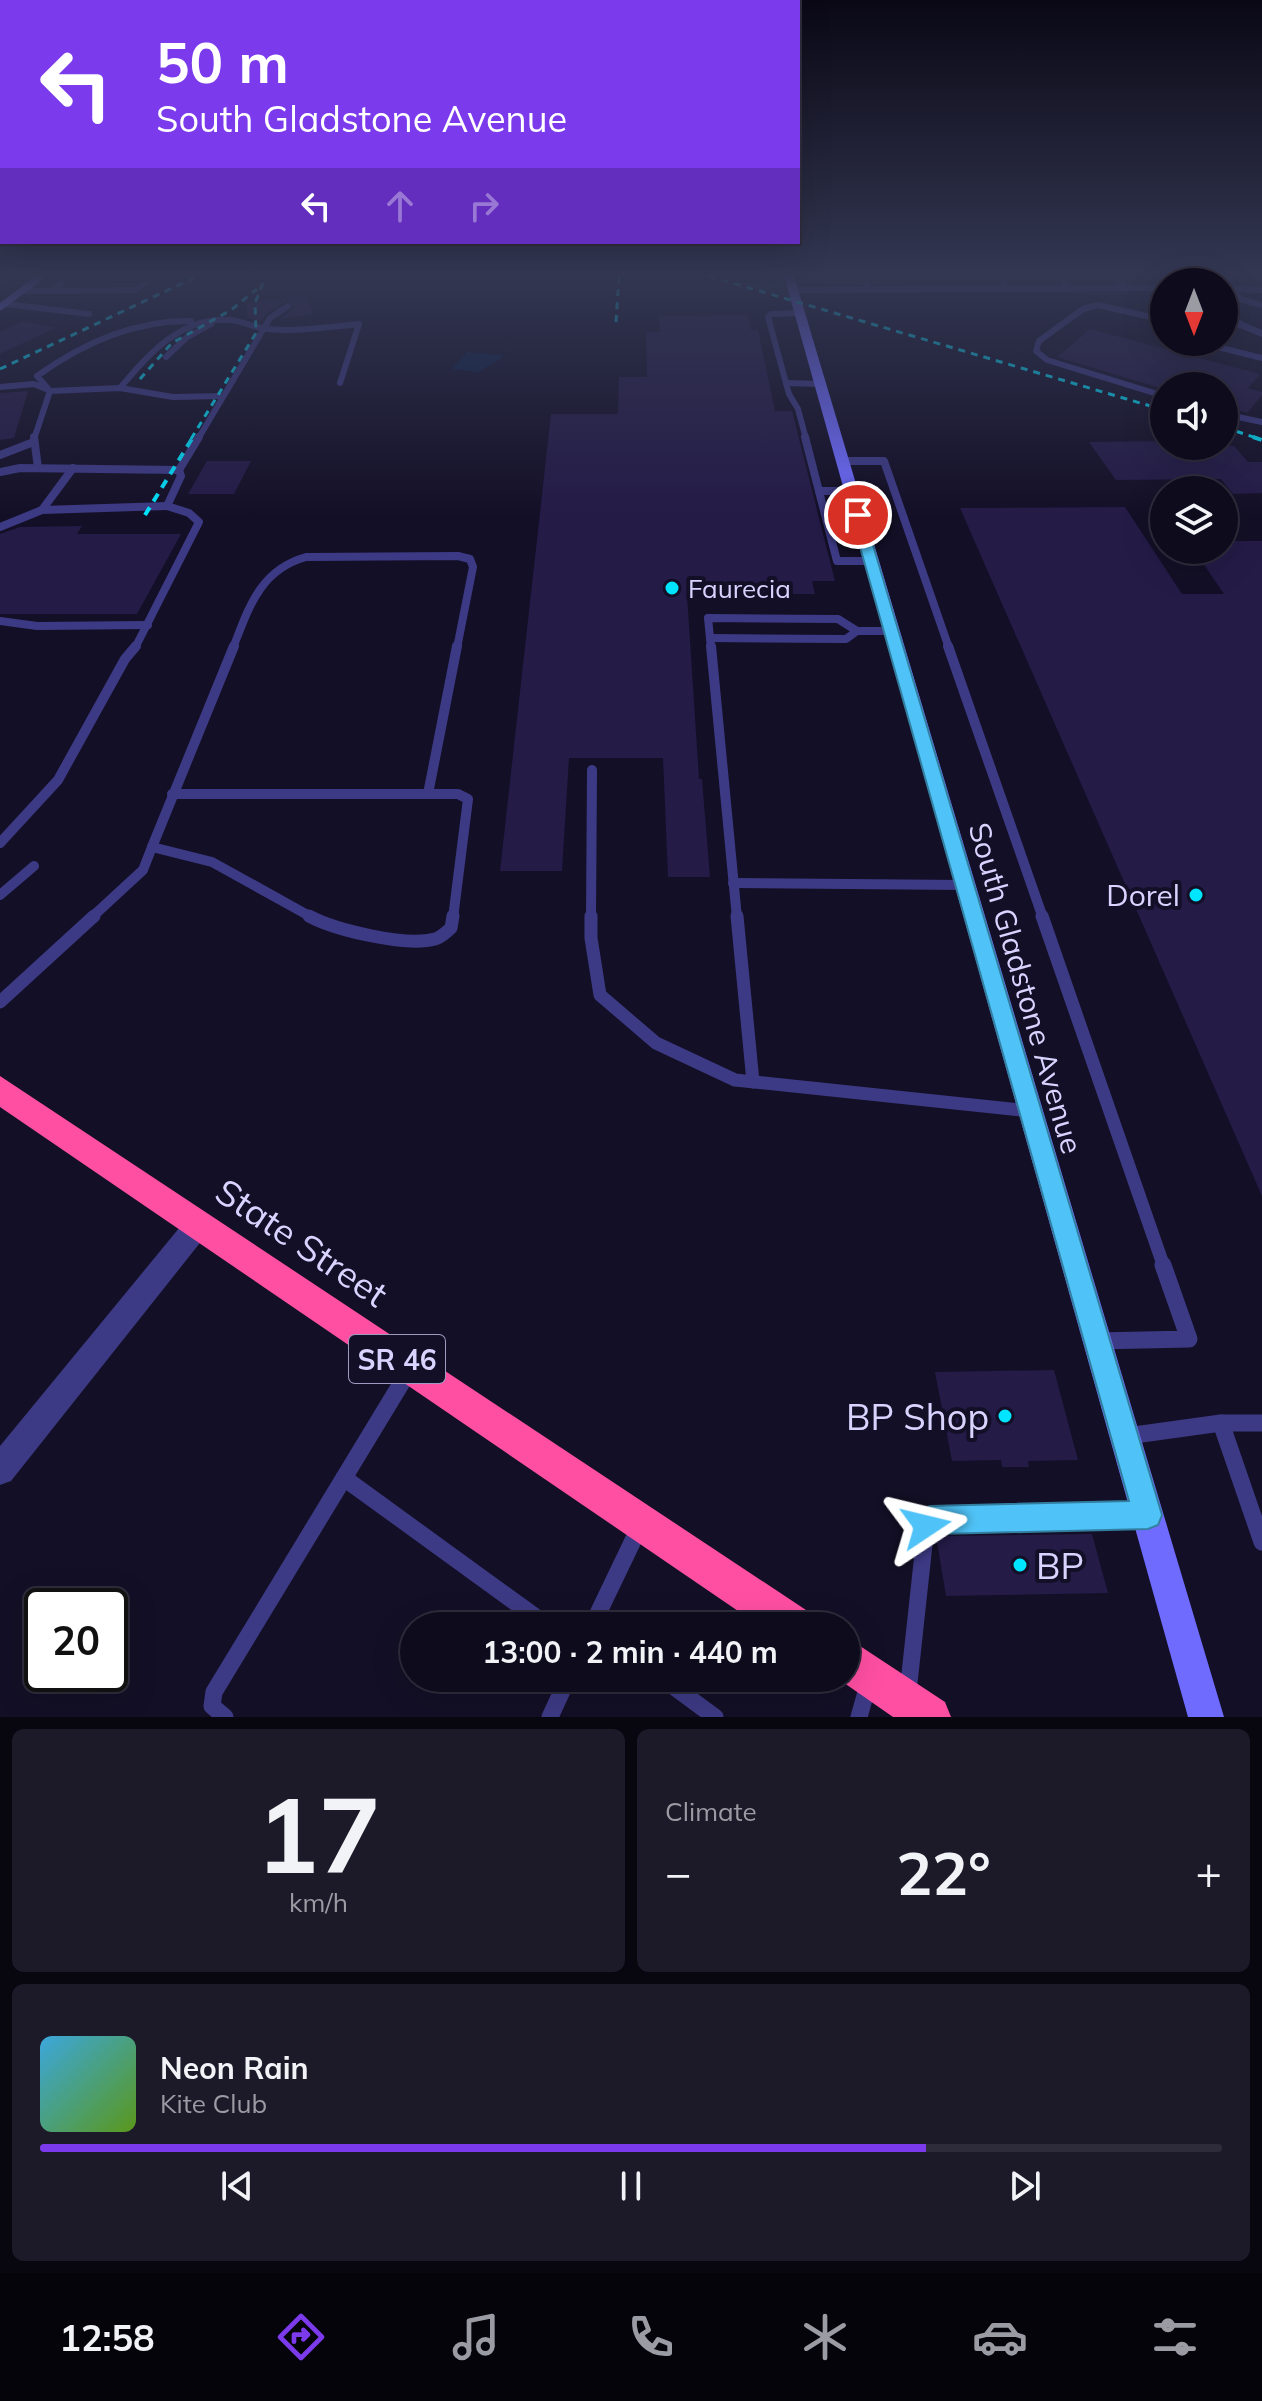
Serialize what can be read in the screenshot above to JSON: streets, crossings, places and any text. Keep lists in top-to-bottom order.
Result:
{
  "streets": {
    "highway": ["State Street", "SR 46"],
    "street": ["South Gladstone Avenue"]
  },
  "places": [
    "Faurecia",
    "Dorel",
    "BP Shop",
    "BP"
  ],
  "north": "bottom",
  "page": {
    "turn": ["50 m", "South Gladstone Avenue"],
    "limit": "20",
    "trip": "13:00 · 2 min · 440 m",
    "tile": [
      ["17", "km/h"],
      "Climate"
    ],
    "heat": ["−", "22°", "+"],
    "song": ["Neon Rain", "Kite Club"],
    "tabs": "12:58"
  }
}
